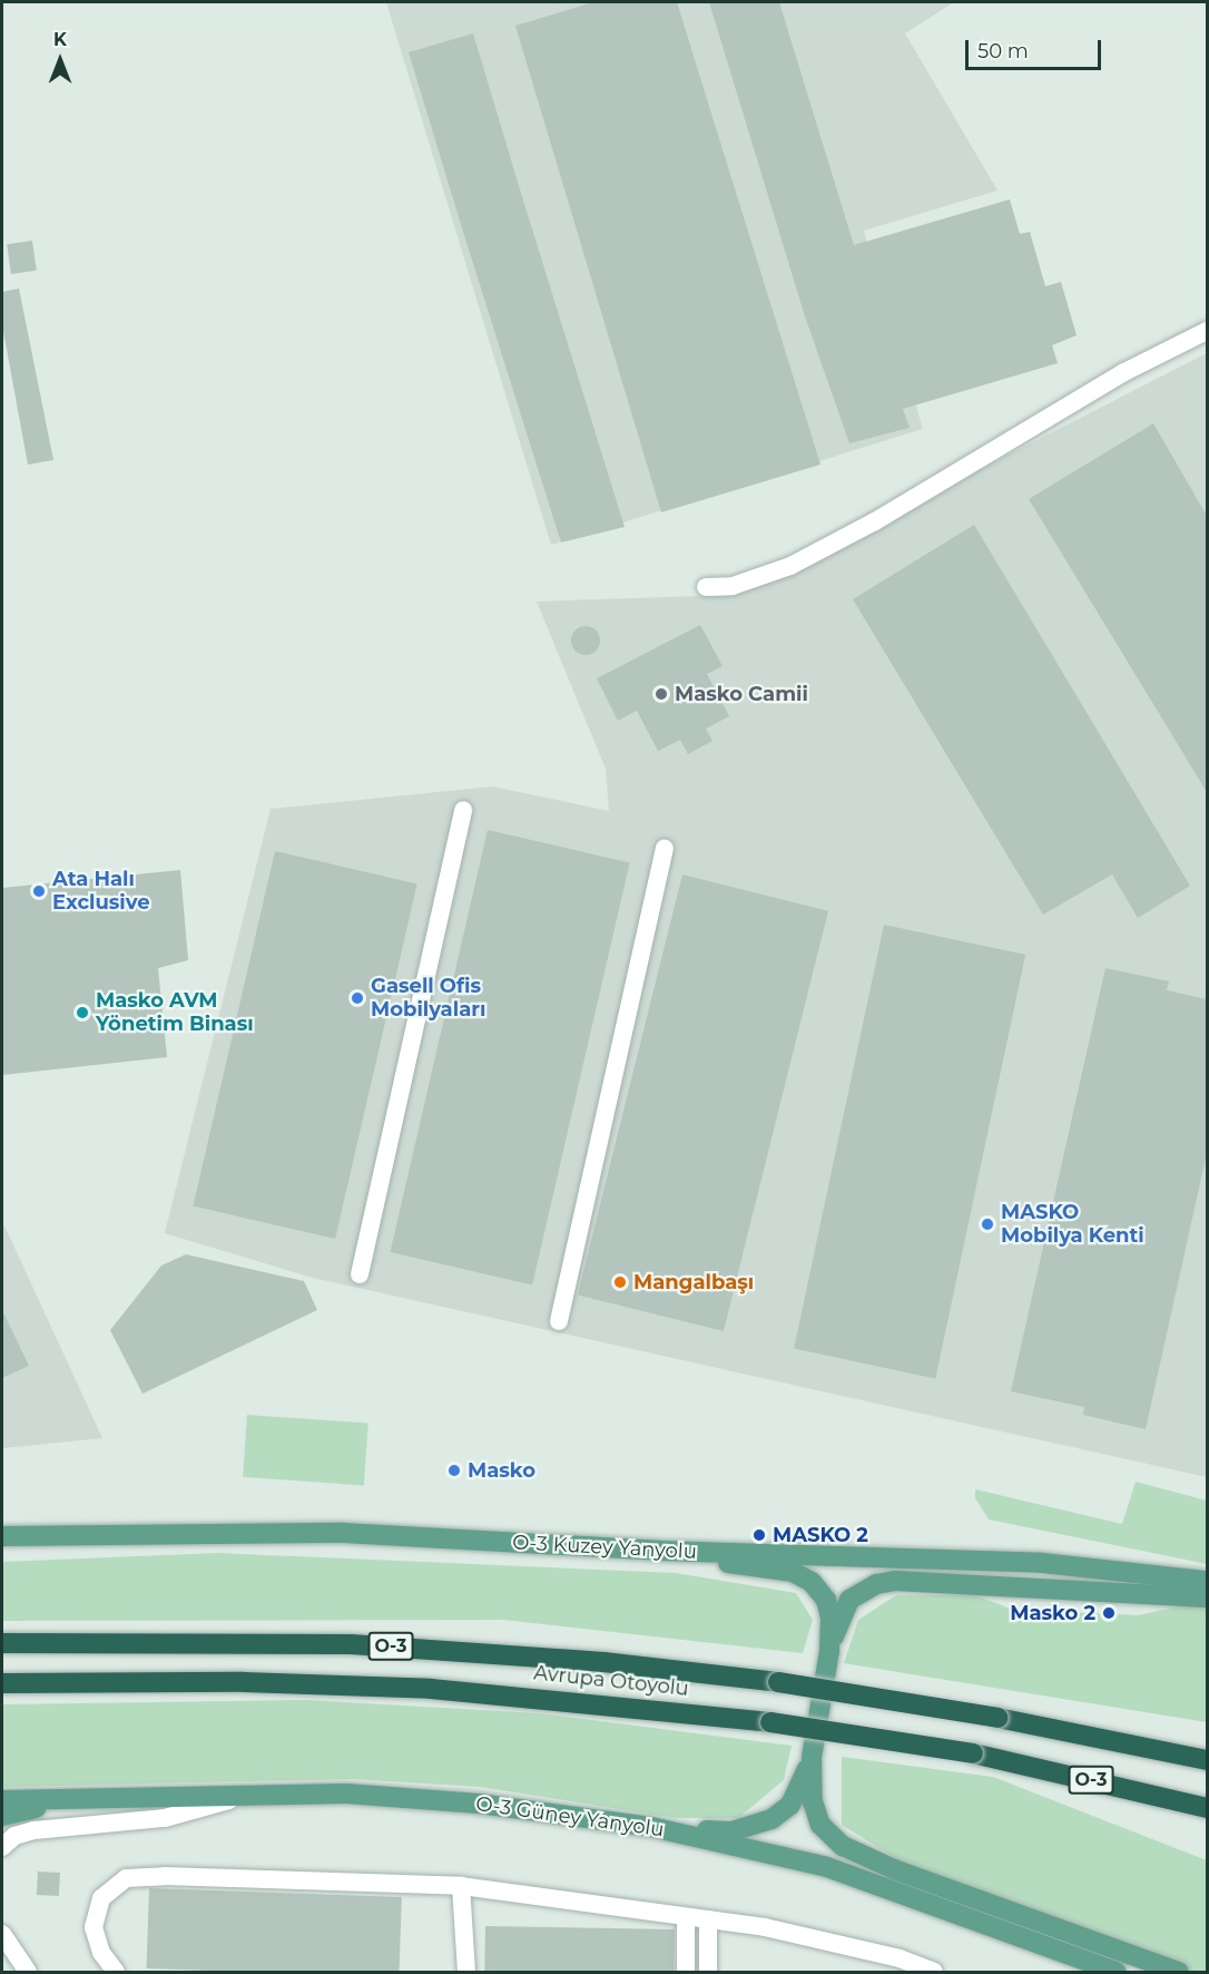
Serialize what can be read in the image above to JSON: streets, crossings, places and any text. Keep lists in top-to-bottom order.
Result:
{
  "streets": {
    "highway": ["O-3", "Avrupa Otoyolu"],
    "main road": ["O-3 Kuzey Yanyolu", "O-3 Güney Yanyolu"]
  },
  "places": [
    "Masko Camii",
    "Ata Halı Exclusive",
    "Gasell Ofis Mobilyaları",
    "Masko AVM Yönetim Binası",
    "MASKO Mobilya Kenti",
    "Mangalbaşı",
    "Masko",
    "MASKO 2",
    "Masko 2"
  ],
  "scale_bar": "50 m",
  "north": "top"
}
